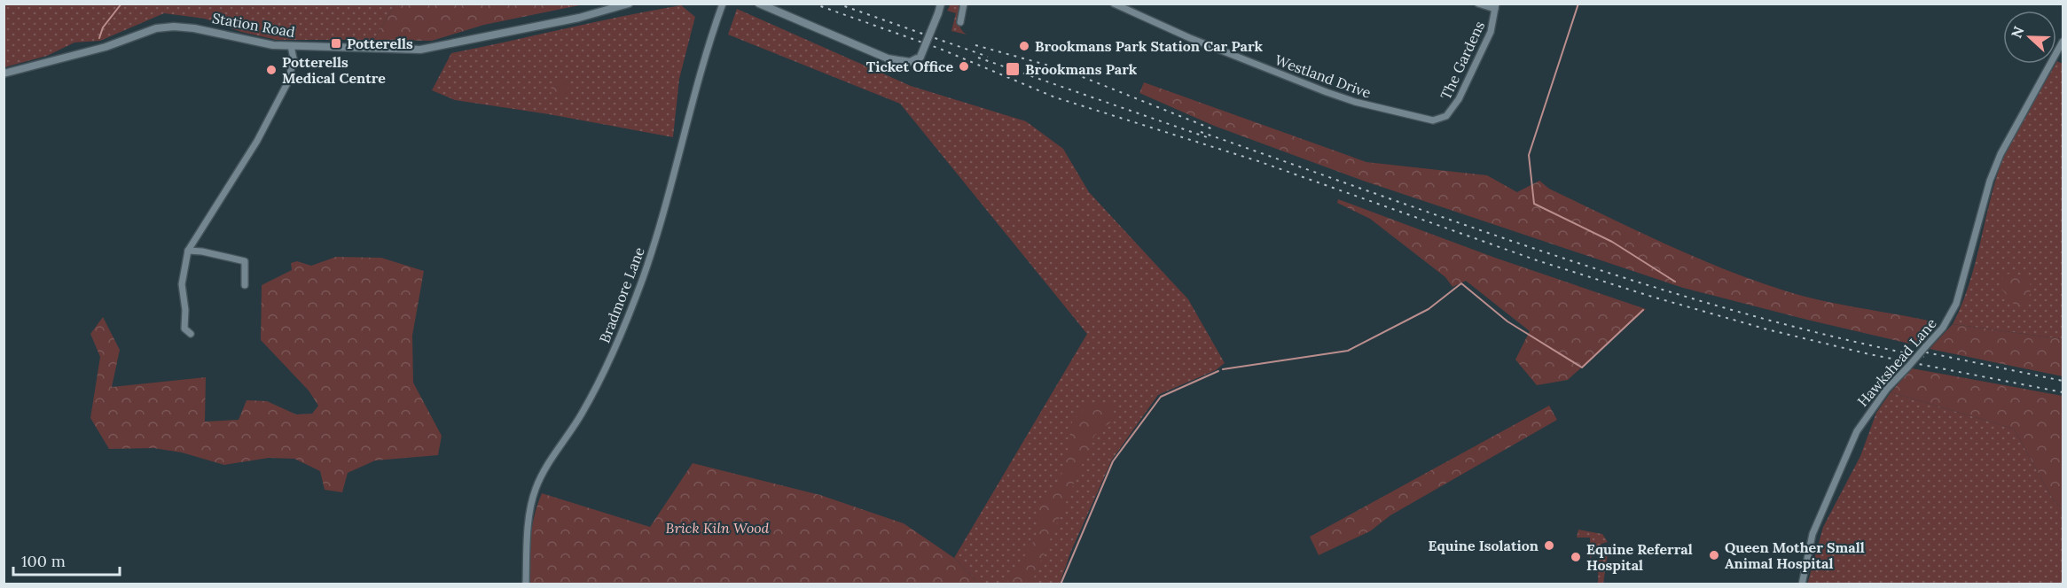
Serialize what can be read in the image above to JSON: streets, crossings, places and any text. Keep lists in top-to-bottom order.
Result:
{
  "streets": {
    "street": [
      "Station Road",
      "The Gardens",
      "Westland Drive",
      "Bradmore Lane",
      "Hawkshead Lane"
    ]
  },
  "crossings": [
    ["The Gardens", "Westland Drive"]
  ],
  "parks": ["Brick Kiln Wood"],
  "places": {
    "transit": ["Potterells", "Brookmans Park"],
    "other": [
      "Brookmans Park Station Car Park",
      "Ticket Office",
      "Potterells Medical Centre",
      "Equine Isolation",
      "Queen Mother Small Animal Hospital",
      "Equine Referral Hospital"
    ]
  },
  "scale_bar": "100 m",
  "north": "left"
}
